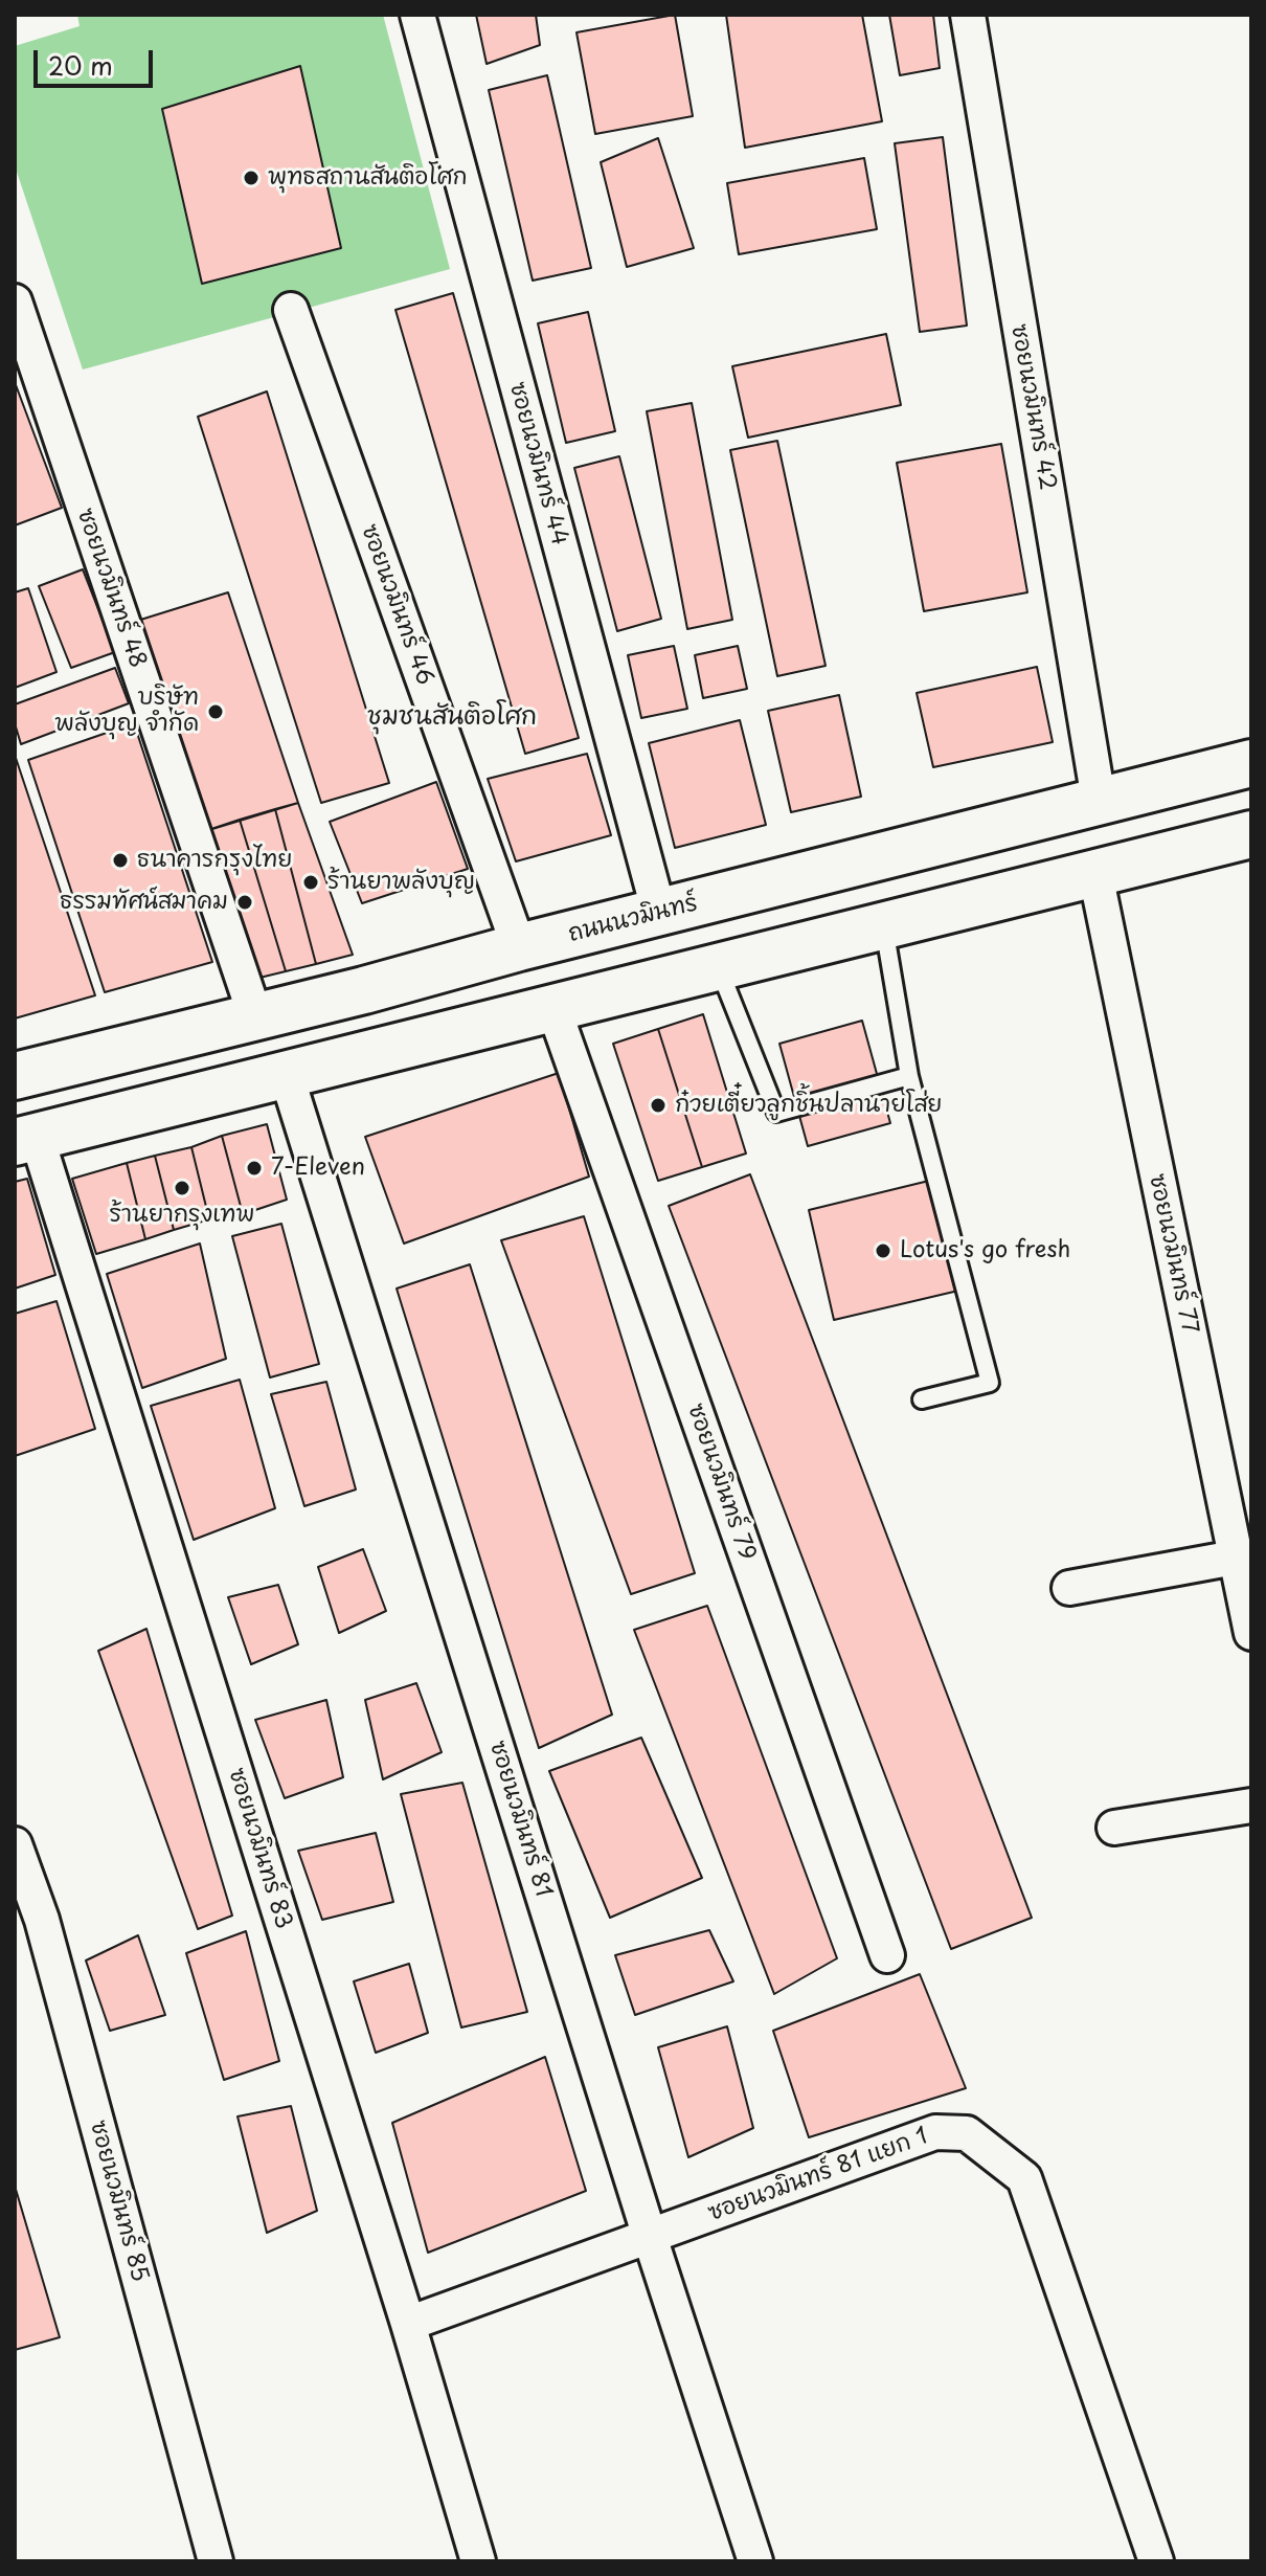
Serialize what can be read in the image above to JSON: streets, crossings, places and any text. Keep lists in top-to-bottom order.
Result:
{
  "streets": {
    "main road": ["ถนนนวมินทร์"],
    "street": [
      "ซอยนวมินทร์ 42",
      "ซอยนวมินทร์ 44",
      "ซอยนวมินทร์ 48",
      "ซอยนวมินทร์ 46",
      "ซอยนวมินทร์ 77",
      "ซอยนวมินทร์ 79",
      "ซอยนวมินทร์ 81",
      "ซอยนวมินทร์ 83",
      "ซอยนวมินทร์ 81 แยก 1",
      "ซอยนวมินทร์ 85"
    ]
  },
  "crossings": [
    ["ซอยนวมินทร์ 42", "ถนนนวมินทร์"],
    ["ซอยนวมินทร์ 44", "ถนนนวมินทร์"],
    ["ซอยนวมินทร์ 48", "ถนนนวมินทร์"],
    ["ซอยนวมินทร์ 46", "ถนนนวมินทร์"],
    ["ซอยนวมินทร์ 81", "ซอยนวมินทร์ 81 แยก 1"],
    ["ซอยนวมินทร์ 83", "ซอยนวมินทร์ 81 แยก 1"]
  ],
  "districts": ["ชุมชนสันติอโศก"],
  "places": [
    "พุทธสถานสันติอโศก",
    "บริษัท พลังบุญ จำกัด",
    "ธนาคารกรุงไทย",
    "ร้านยาพลังบุญ",
    "ธรรมทัศน์สมาคม",
    "ก๋วยเตี๋ยวลูกชิ้นปลานายโส่ย",
    "7-Eleven",
    "ร้านยากรุงเทพ",
    "Lotus's go fresh"
  ],
  "scale_bar": "20 m"
}
